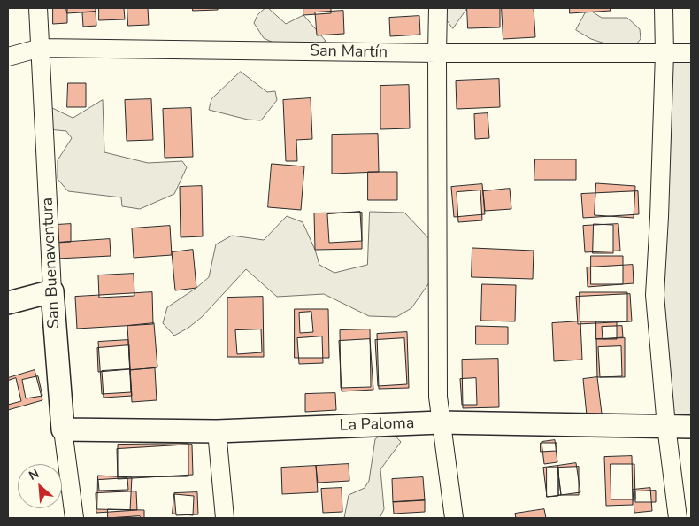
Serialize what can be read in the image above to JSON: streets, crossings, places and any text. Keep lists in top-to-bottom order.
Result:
{
  "streets": {
    "street": ["San Martín", "San Buenaventura", "La Paloma"]
  },
  "crossings": [
    ["San Martín", "San Buenaventura"],
    ["San Buenaventura", "La Paloma"]
  ],
  "north": "top left"
}
